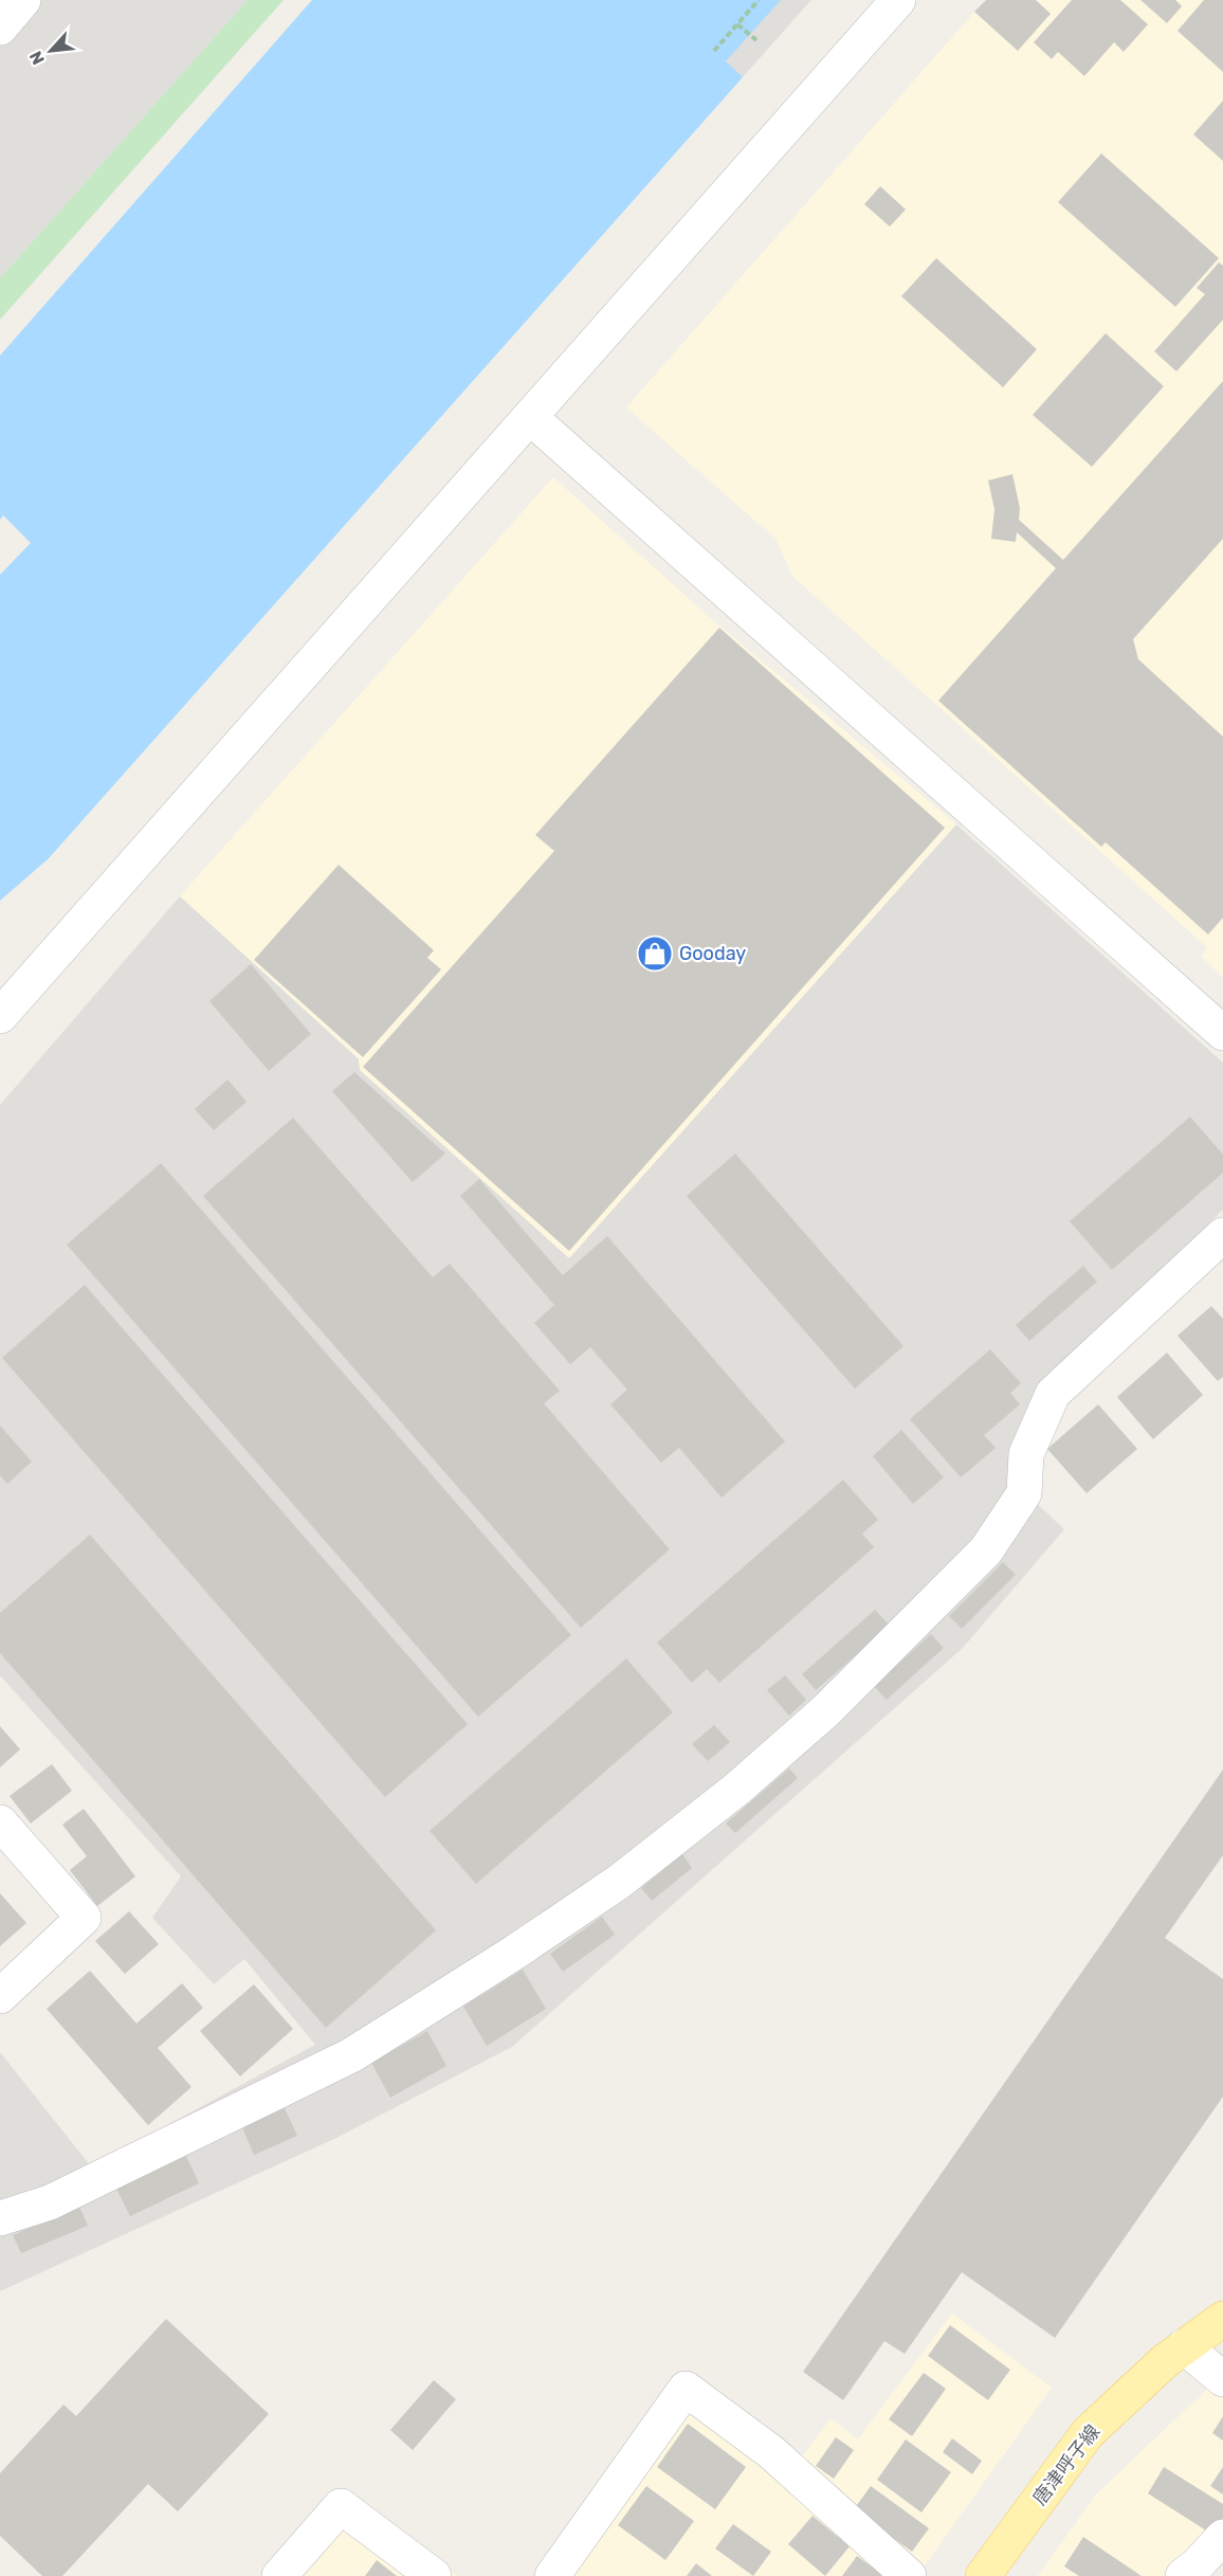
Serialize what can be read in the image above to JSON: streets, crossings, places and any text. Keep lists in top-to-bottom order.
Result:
{
  "streets": {
    "main road": ["唐津呼子線"]
  },
  "places": {
    "shop": ["Gooday"]
  },
  "north": "bottom left"
}
